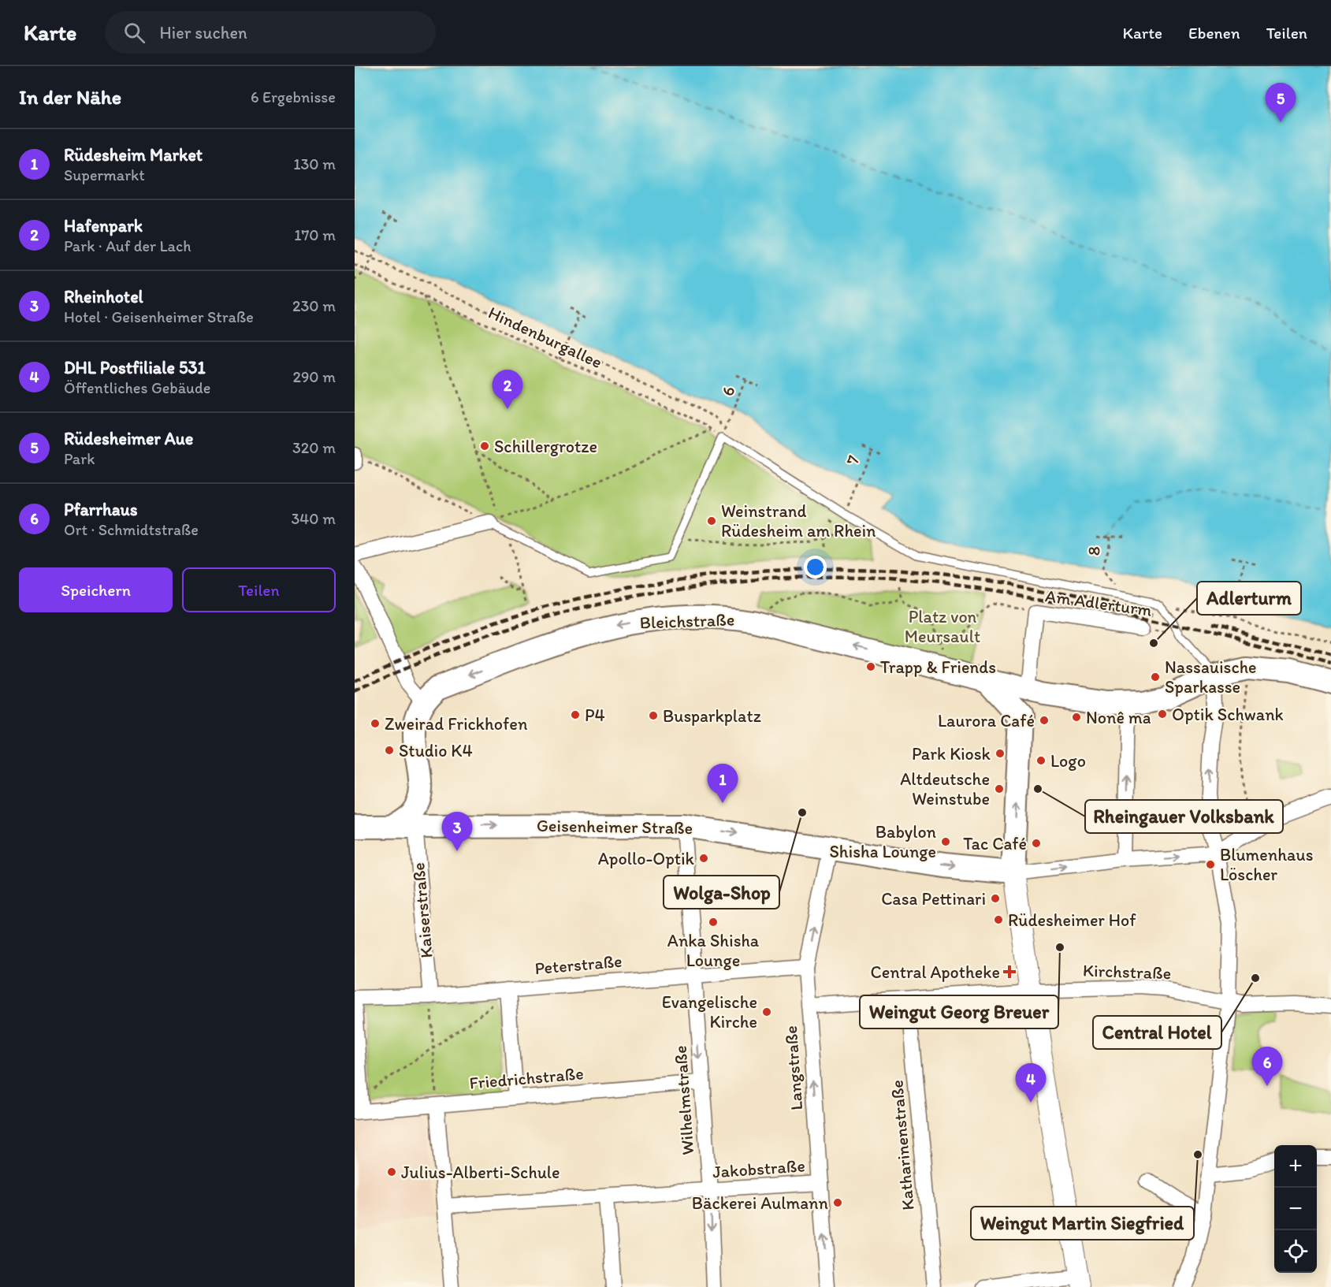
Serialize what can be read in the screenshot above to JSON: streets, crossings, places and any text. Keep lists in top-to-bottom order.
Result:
{
  "streets": {
    "main road": ["Bleichstraße", "Geisenheimer Straße"],
    "street": [
      "Am Adlerturm",
      "Kaiserstraße",
      "Peterstraße",
      "Kirchstraße",
      "Langstraße",
      "Friedrichstraße",
      "Wilhelmstraße",
      "Katharinenstraße",
      "Jakobstraße"
    ],
    "path": [
      "Hindenburgallee",
      "6",
      "7",
      "8"
    ]
  },
  "crossings": [
    ["Hindenburgallee", "6"],
    ["Am Adlerturm", "Bleichstraße"],
    ["Geisenheimer Straße", "Kaiserstraße"],
    ["Geisenheimer Straße", "Langstraße"],
    ["Geisenheimer Straße", "Wilhelmstraße"],
    ["Kaiserstraße", "Peterstraße"],
    ["Peterstraße", "Langstraße"],
    ["Peterstraße", "Wilhelmstraße"],
    ["Kirchstraße", "Langstraße"],
    ["Kirchstraße", "Katharinenstraße"],
    ["Langstraße", "Jakobstraße"],
    ["Friedrichstraße", "Wilhelmstraße"],
    ["Wilhelmstraße", "Jakobstraße"]
  ],
  "one_way": ["Bleichstraße", "Geisenheimer Straße", "Langstraße"],
  "parks": ["Platz von Meursault"],
  "places": {
    "other": [
      "Schillergrotze",
      "Weinstrand Rüdesheim am Rhein",
      "Adlerturm",
      "Trapp & Friends",
      "Nassauische Sparkasse",
      "Optik Schwank",
      "P4",
      "Busparkplatz",
      "Nonê ma",
      "Laurora Café",
      "Zweirad Frickhofen",
      "Studio K4",
      "Park Kiosk",
      "Logo",
      "Altdeutsche Weinstube",
      "Rheingauer Volksbank",
      "Wolga-Shop",
      "Babylon Shisha Lounge",
      "Tac Café",
      "Apollo-Optik",
      "Blumenhaus Löscher",
      "Casa Pettinari",
      "Rüdesheimer Hof",
      "Anka Shisha Lounge",
      "Weingut Georg Breuer",
      "Central Hotel",
      "Evangelische Kirche",
      "Weingut Martin Siegfried",
      "Julius-Alberti-Schule",
      "Bäckerei Aulmann"
    ],
    "health": ["Central Apotheke"]
  },
  "page": {
    "header": "Karte",
    "search": "Hier suchen",
    "nav": ["Karte", "Ebenen", "Teilen"],
    "heading": ["In der Nähe", "6 Ergebnisse"],
    "pins": [
      "5",
      "2",
      "1",
      "3",
      "6",
      "4"
    ],
    "list": [
      {
        "mark": "1",
        "name": "Rüdesheim Market",
        "note": "Supermarkt",
        "value": "130 m"
      },
      {
        "mark": "2",
        "name": "Hafenpark",
        "note": "Park · Auf der Lach",
        "value": "170 m"
      },
      {
        "mark": "3",
        "name": "Rheinhotel",
        "note": "Hotel · Geisenheimer Straße",
        "value": "230 m"
      },
      {
        "mark": "4",
        "name": "DHL Postfiliale 531",
        "note": "Öffentliches Gebäude",
        "value": "290 m"
      },
      {
        "mark": "5",
        "name": "Rüdesheimer Aue",
        "note": "Park",
        "value": "320 m"
      },
      {
        "mark": "6",
        "name": "Pfarrhaus",
        "note": "Ort · Schmidtstraße",
        "value": "340 m"
      }
    ],
    "buttons": ["Speichern", "Teilen"],
    "map_buttons": ["+", "−"]
  }
}
